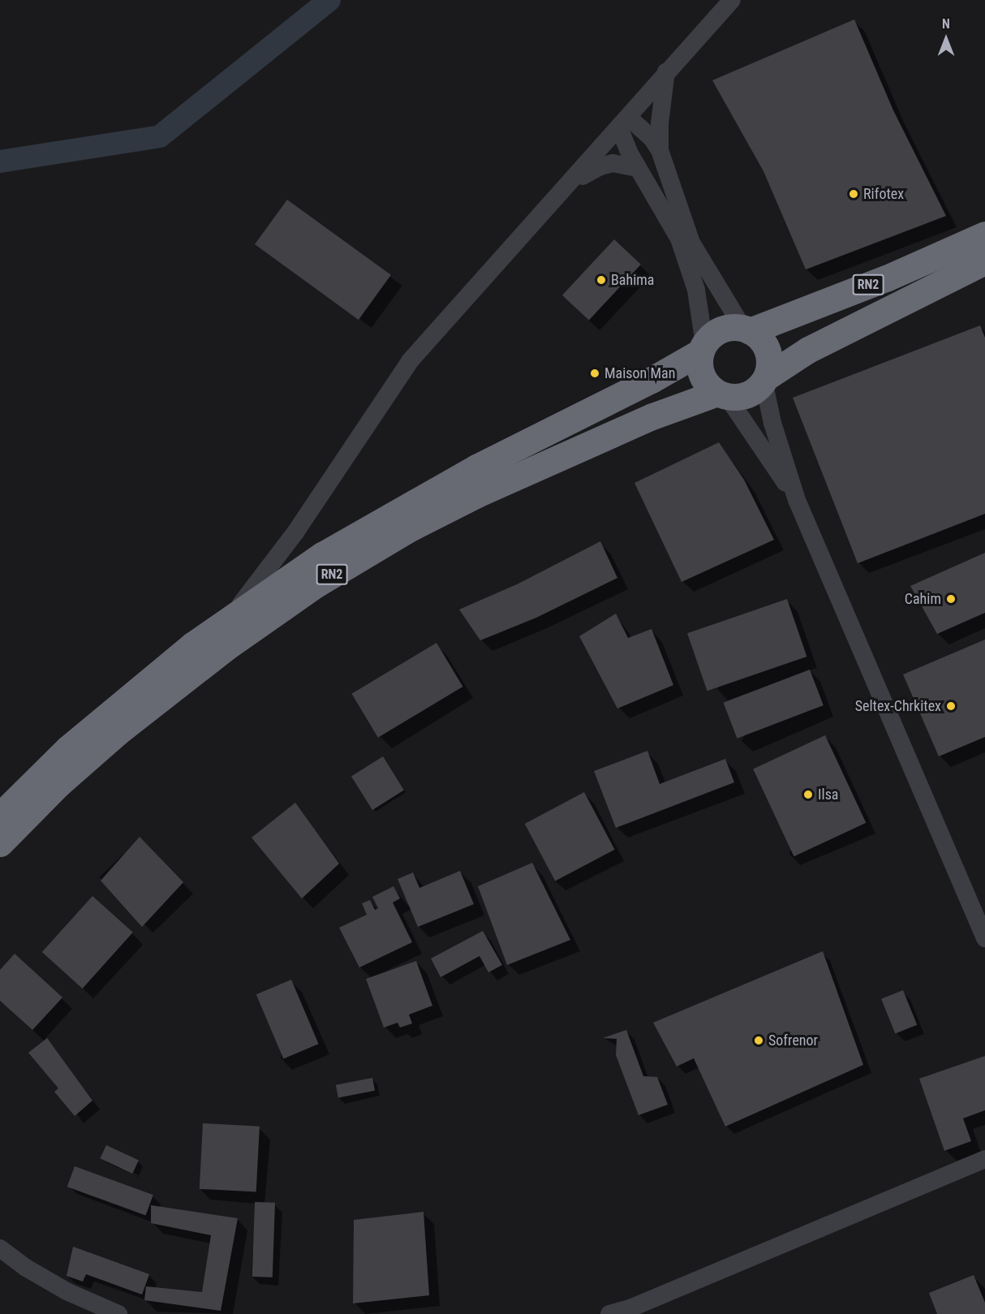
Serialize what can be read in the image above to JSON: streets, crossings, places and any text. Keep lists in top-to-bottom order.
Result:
{
  "streets": {
    "highway": ["RN2"]
  },
  "places": [
    "Rifotex",
    "Bahima",
    "Maison Man",
    "Cahim",
    "Seltex-Chrkitex",
    "Ilsa",
    "Sofrenor"
  ],
  "north": "top"
}
